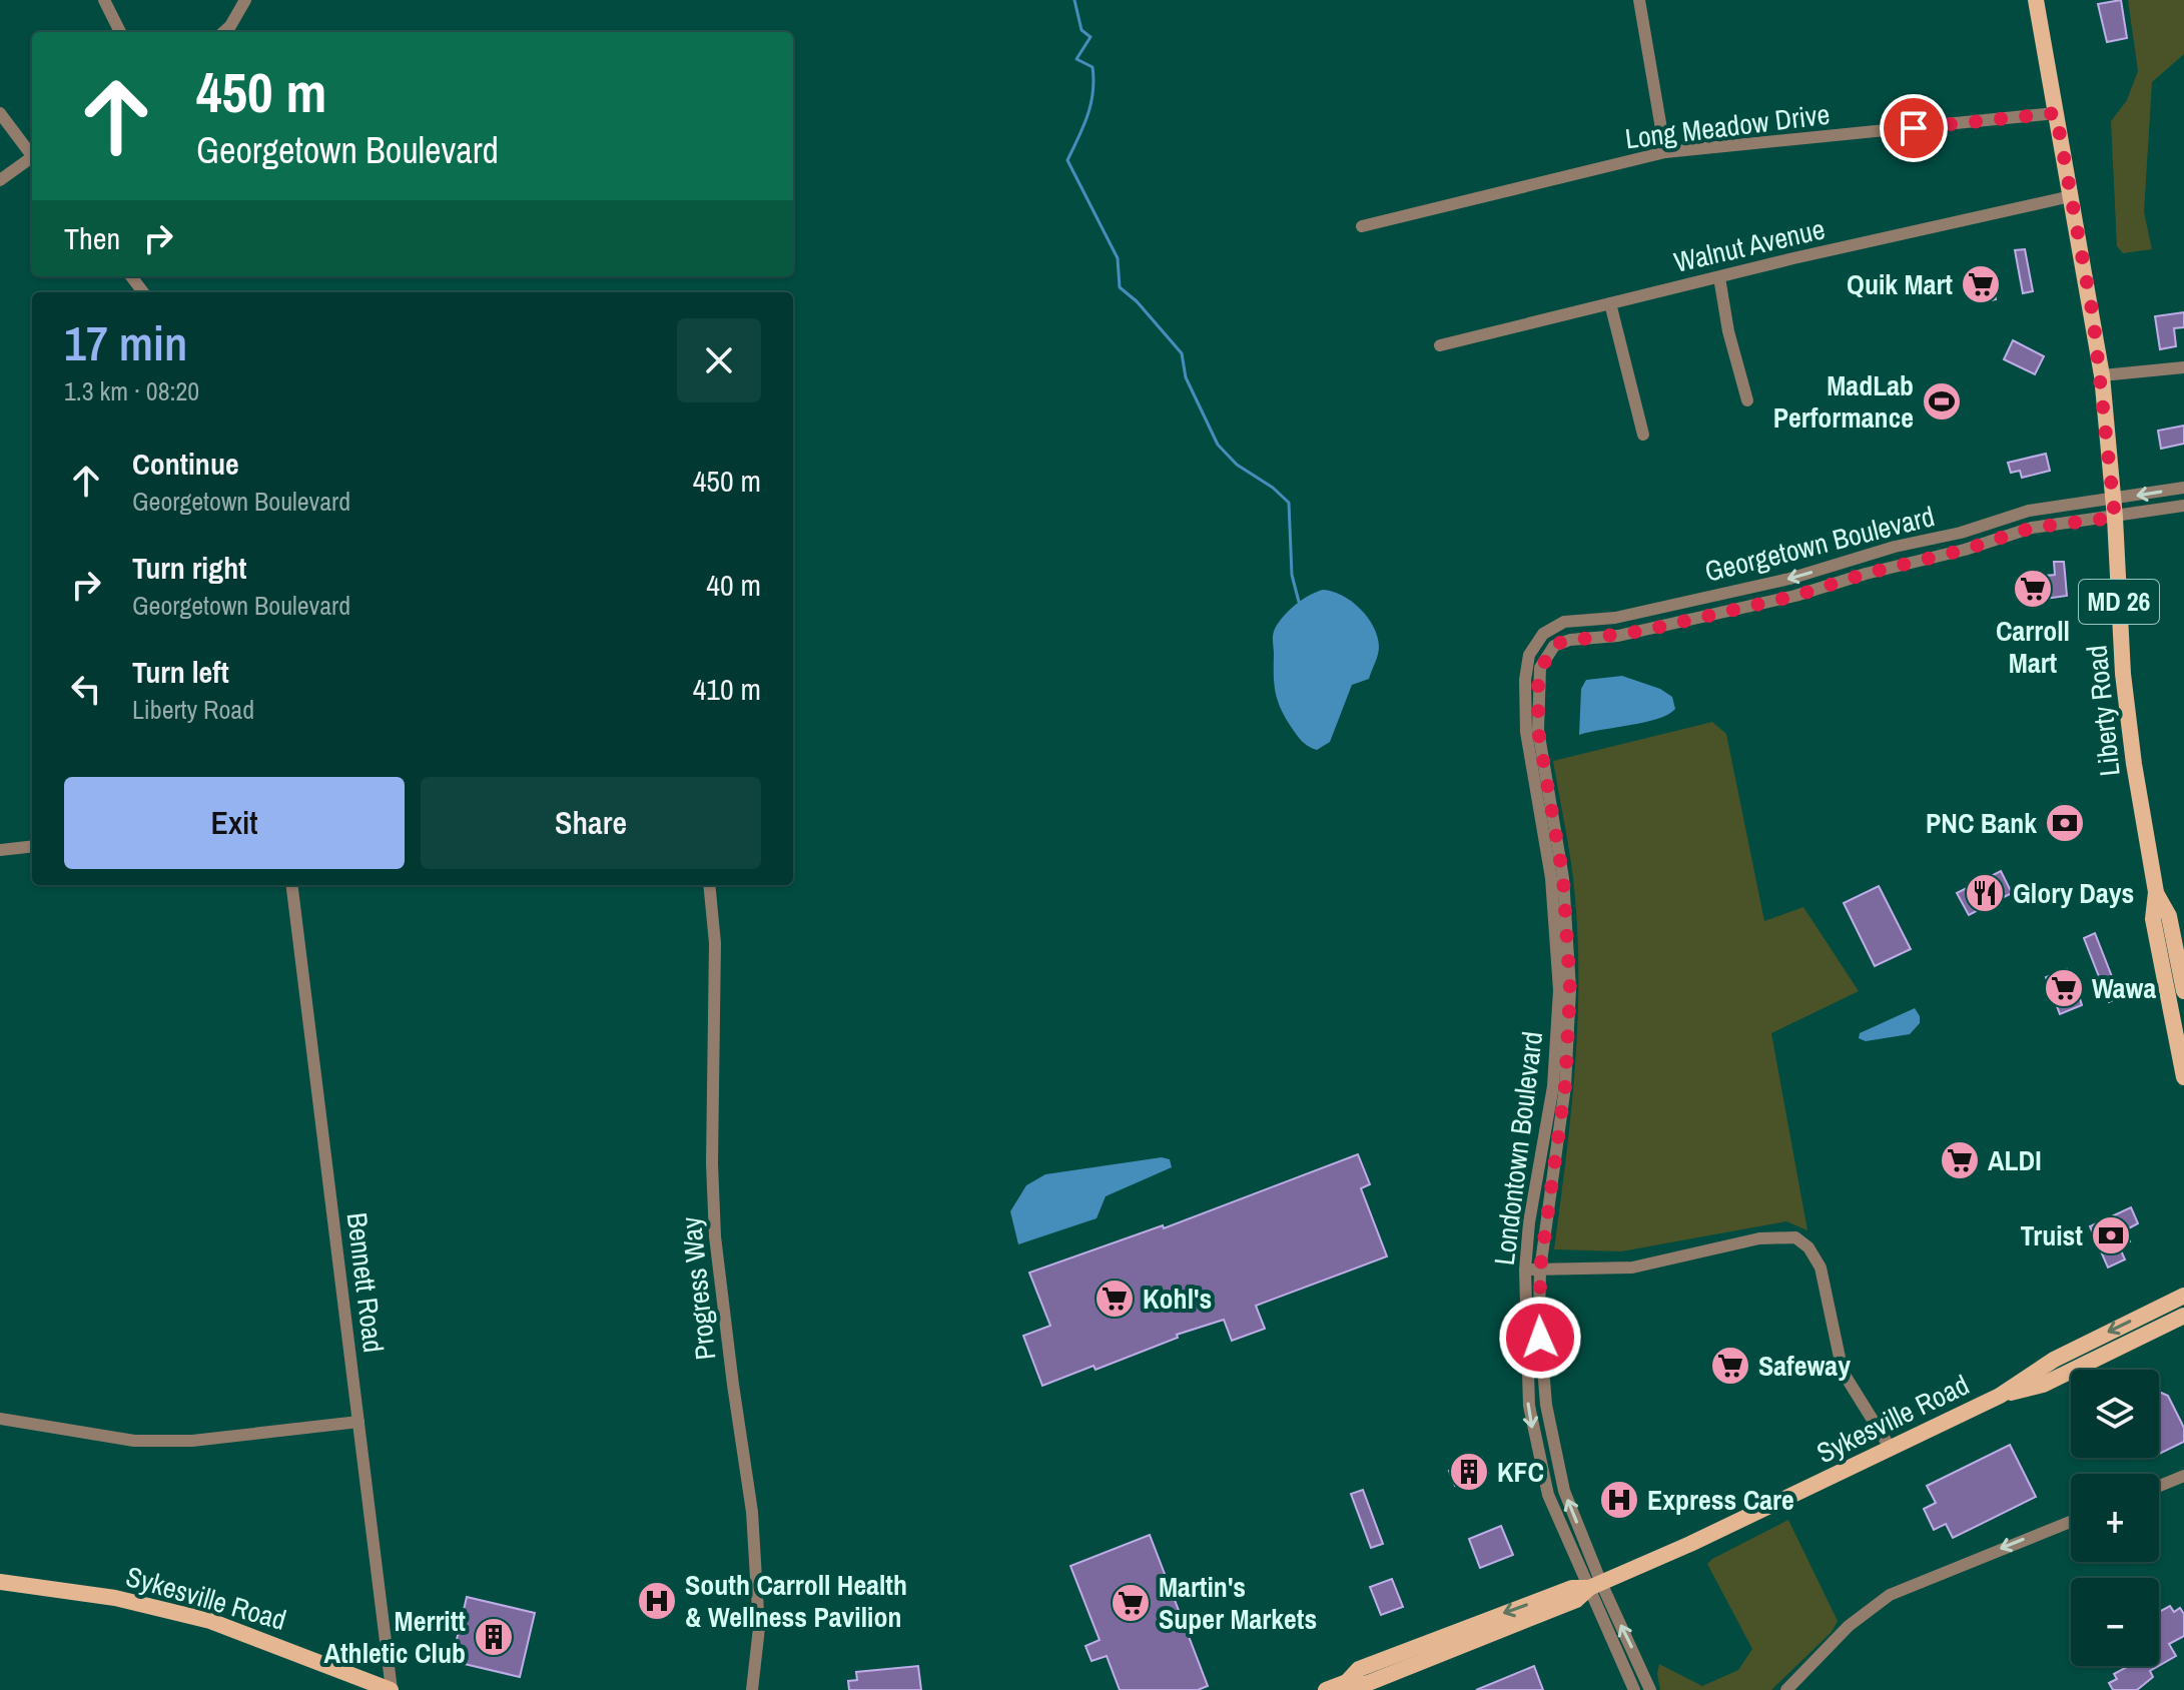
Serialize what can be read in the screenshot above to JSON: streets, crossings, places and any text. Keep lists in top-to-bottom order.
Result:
{
  "streets": {
    "main road": ["MD 26", "Liberty Road", "Sykesville Road"],
    "street": [
      "Long Meadow Drive",
      "Walnut Avenue",
      "Georgetown Boulevard",
      "Londontown Boulevard",
      "Bennett Road",
      "Progress Way"
    ]
  },
  "crossings": [
    ["Long Meadow Drive", "Liberty Road"],
    ["Walnut Avenue", "Liberty Road"],
    ["Georgetown Boulevard", "Liberty Road"],
    ["Georgetown Boulevard", "Londontown Boulevard"],
    ["Londontown Boulevard", "Sykesville Road"],
    ["Bennett Road", "Sykesville Road"]
  ],
  "places": {
    "supermarket": [
      "Quik Mart",
      "Carroll Mart",
      "Wawa",
      "ALDI",
      "Kohl's",
      "Safeway",
      "Martin's Super Markets"
    ],
    "sports": ["MadLab Performance"],
    "bank": ["PNC Bank", "Truist"],
    "restaurant": ["Glory Days"],
    "building": ["KFC", "Merritt Athletic Club"],
    "hospital": ["Express Care", "South Carroll Health & Wellness Pavilion"]
  },
  "page": {
    "turn": ["450 m", "Georgetown Boulevard"],
    "then": "Then",
    "heading": ["17 min", "1.3 km · 08:20"],
    "list": [
      {
        "name": "Continue",
        "note": "Georgetown Boulevard",
        "value": "450 m"
      },
      {
        "name": "Turn right",
        "note": "Georgetown Boulevard",
        "value": "40 m"
      },
      {
        "name": "Turn left",
        "note": "Liberty Road",
        "value": "410 m"
      }
    ],
    "buttons": ["Exit", "Share"],
    "map_buttons": ["+", "−"]
  }
}
